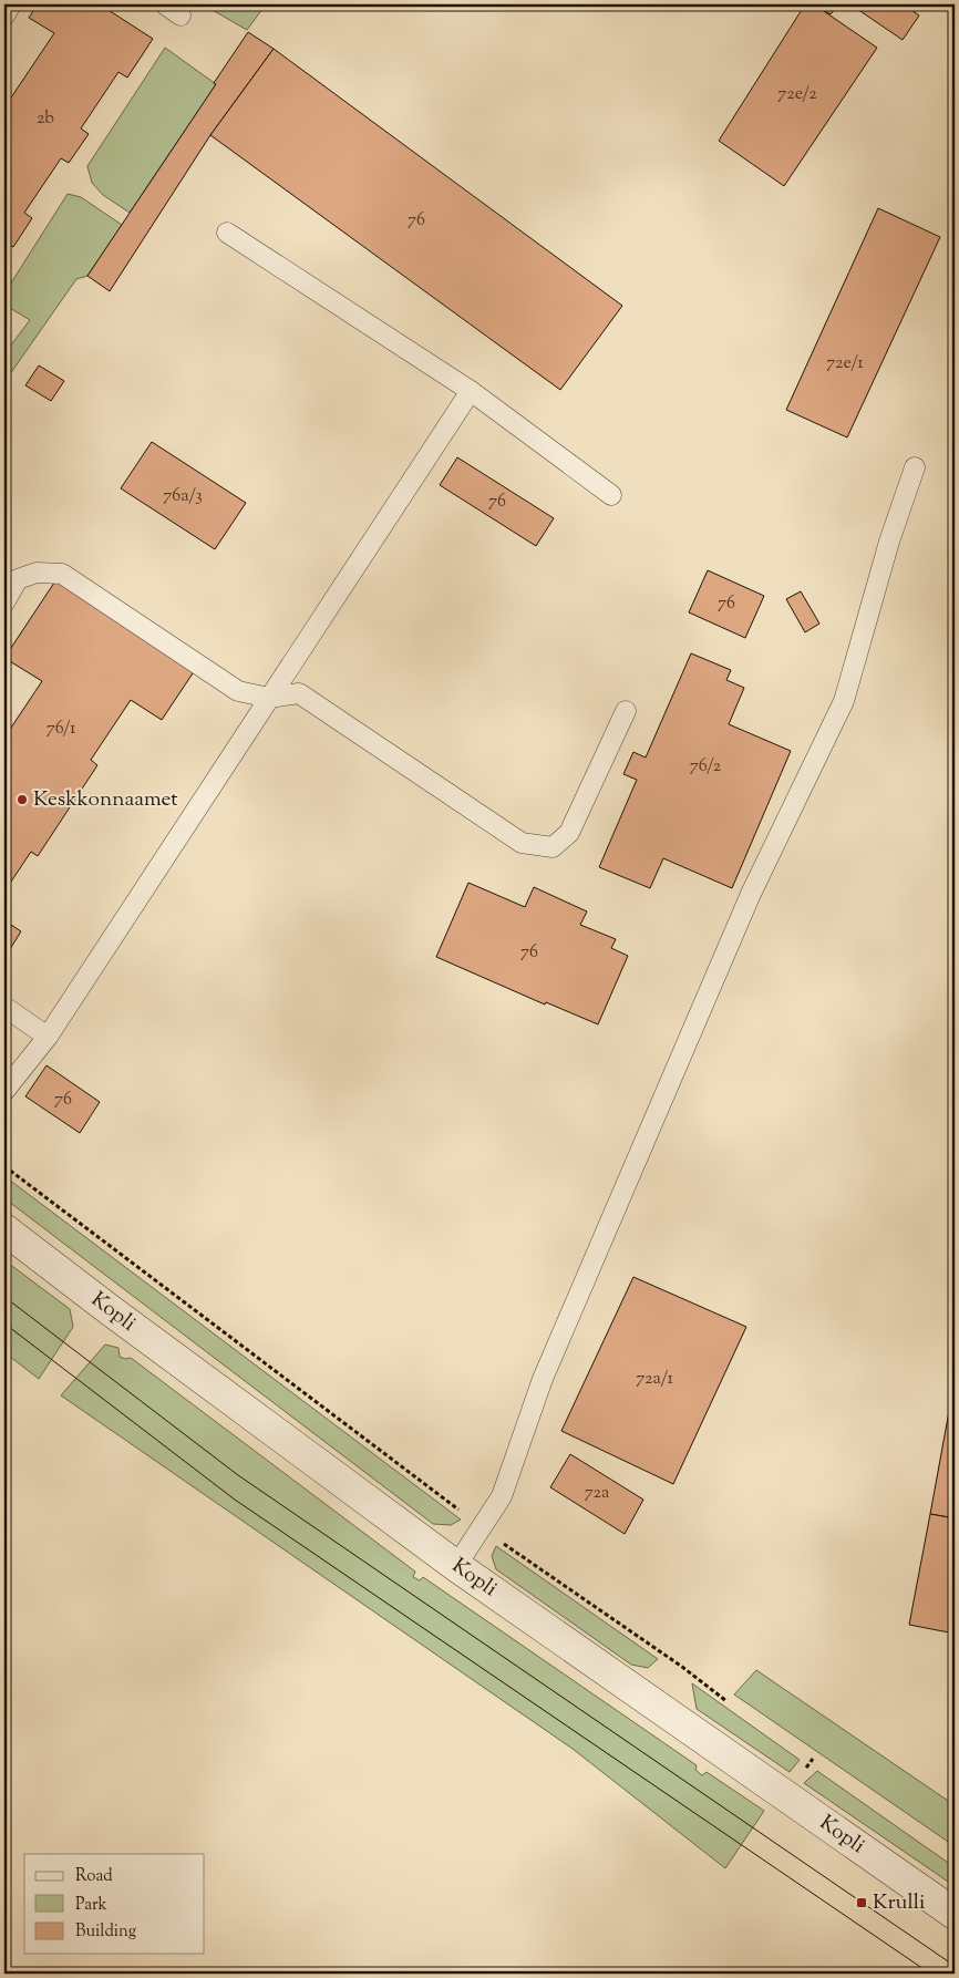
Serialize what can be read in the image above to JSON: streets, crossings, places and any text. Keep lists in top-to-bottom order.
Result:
{
  "streets": {
    "street": ["Kopli"]
  },
  "places": {
    "other": ["Keskkonnaamet"],
    "transit": ["Krulli"]
  },
  "house_numbers": [
    "72e/2",
    "2b",
    "76",
    "72e/1",
    "76a/3",
    "76",
    "76",
    "76/1",
    "76/2",
    "76",
    "76",
    "72a/1",
    "72a"
  ],
  "legend": ["Road", "Park", "Building"]
}
